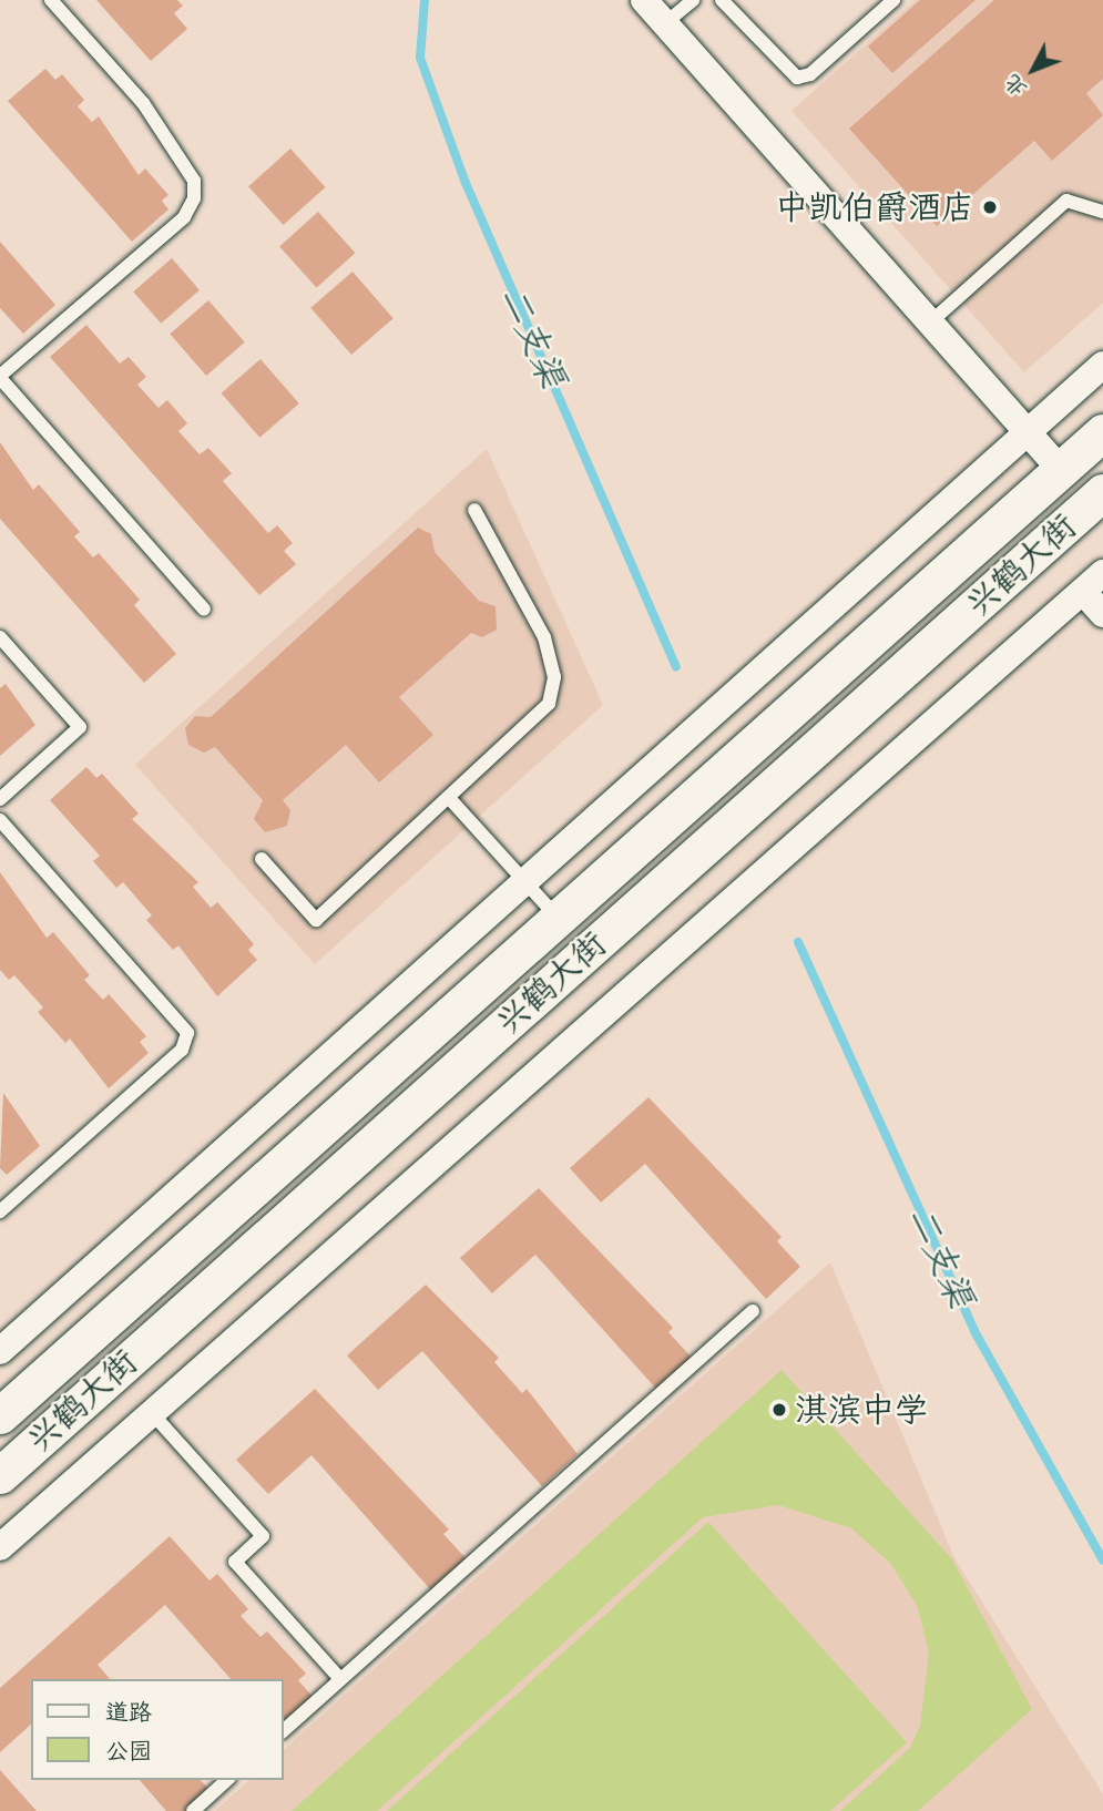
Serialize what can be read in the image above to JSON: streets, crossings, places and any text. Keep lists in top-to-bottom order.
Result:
{
  "streets": {
    "main road": ["兴鹤大街"]
  },
  "water": ["二支渠"],
  "places": ["中凯伯爵酒店", "淇滨中学"],
  "legend": ["道路", "公园"],
  "north": "bottom left"
}
